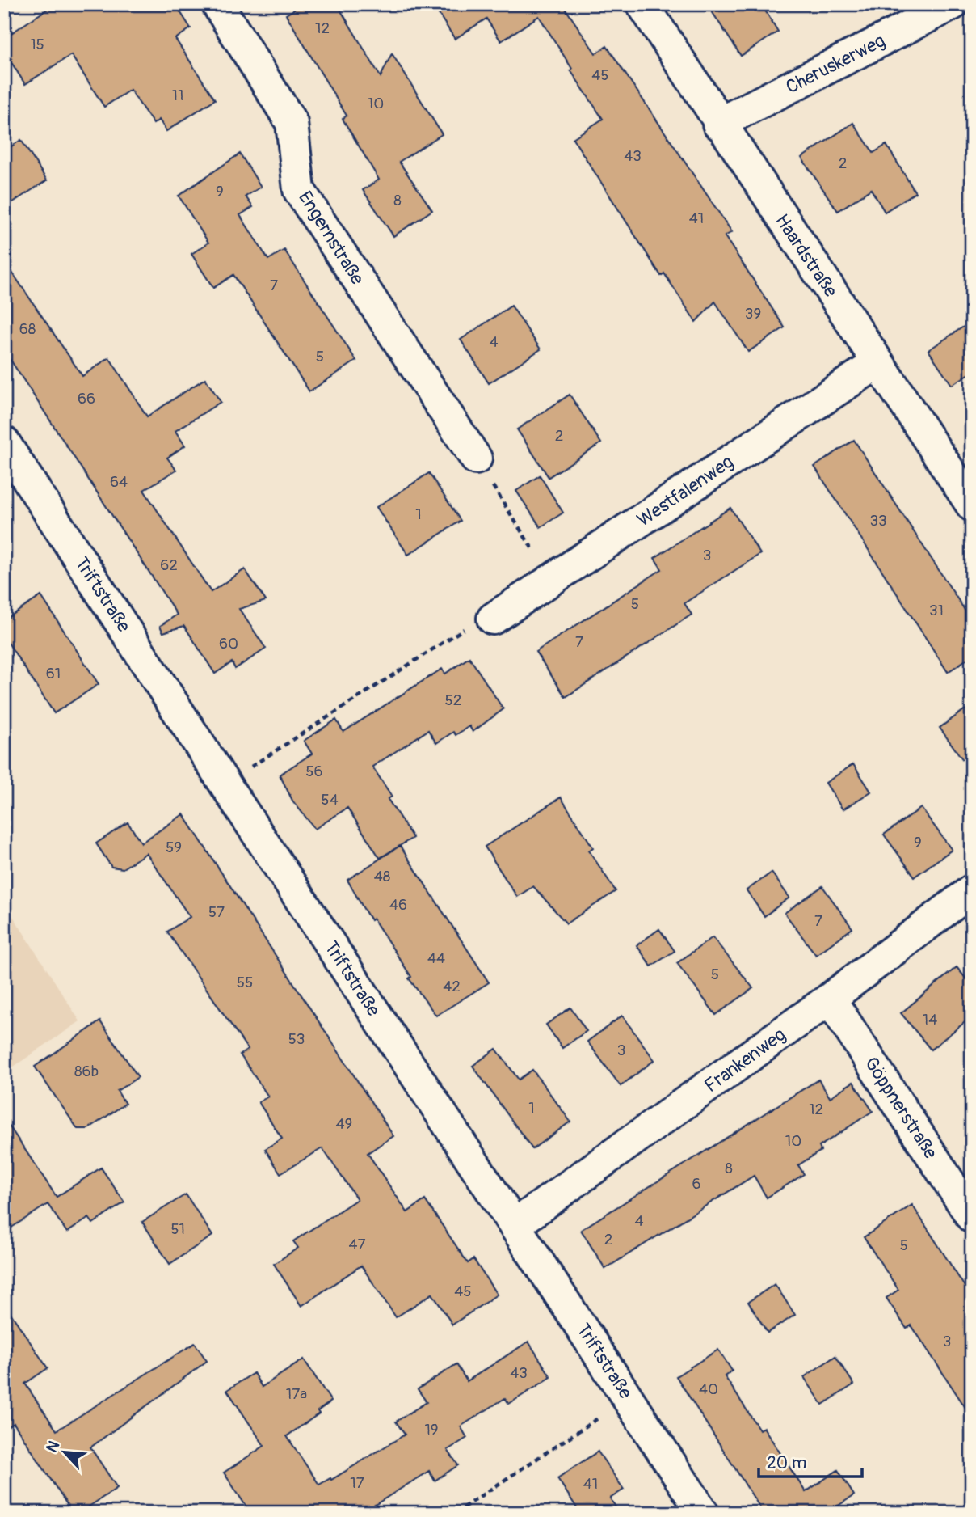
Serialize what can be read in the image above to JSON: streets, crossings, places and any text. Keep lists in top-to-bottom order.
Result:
{
  "streets": {
    "street": [
      "Cheruskerweg",
      "Engernstraße",
      "Haardstraße",
      "Westfalenweg",
      "Triftstraße",
      "Frankenweg",
      "Göppnerstraße"
    ]
  },
  "crossings": [
    ["Cheruskerweg", "Haardstraße"],
    ["Haardstraße", "Westfalenweg"],
    ["Triftstraße", "Frankenweg"],
    ["Frankenweg", "Göppnerstraße"]
  ],
  "house_numbers": [
    "12",
    "15",
    "45",
    "11",
    "10",
    "43",
    "2",
    "9",
    "8",
    "41",
    "7",
    "39",
    "68",
    "4",
    "5",
    "66",
    "2",
    "64",
    "1",
    "33",
    "3",
    "62",
    "5",
    "31",
    "7",
    "60",
    "61",
    "52",
    "56",
    "54",
    "9",
    "59",
    "48",
    "46",
    "57",
    "7",
    "44",
    "5",
    "55",
    "42",
    "14",
    "53",
    "3",
    "86b",
    "1",
    "12",
    "49",
    "10",
    "8",
    "6",
    "4",
    "51",
    "2",
    "47",
    "5",
    "45",
    "3",
    "43",
    "40",
    "17a",
    "19",
    "17",
    "41"
  ],
  "scale_bar": "20 m",
  "north": "top left"
}
